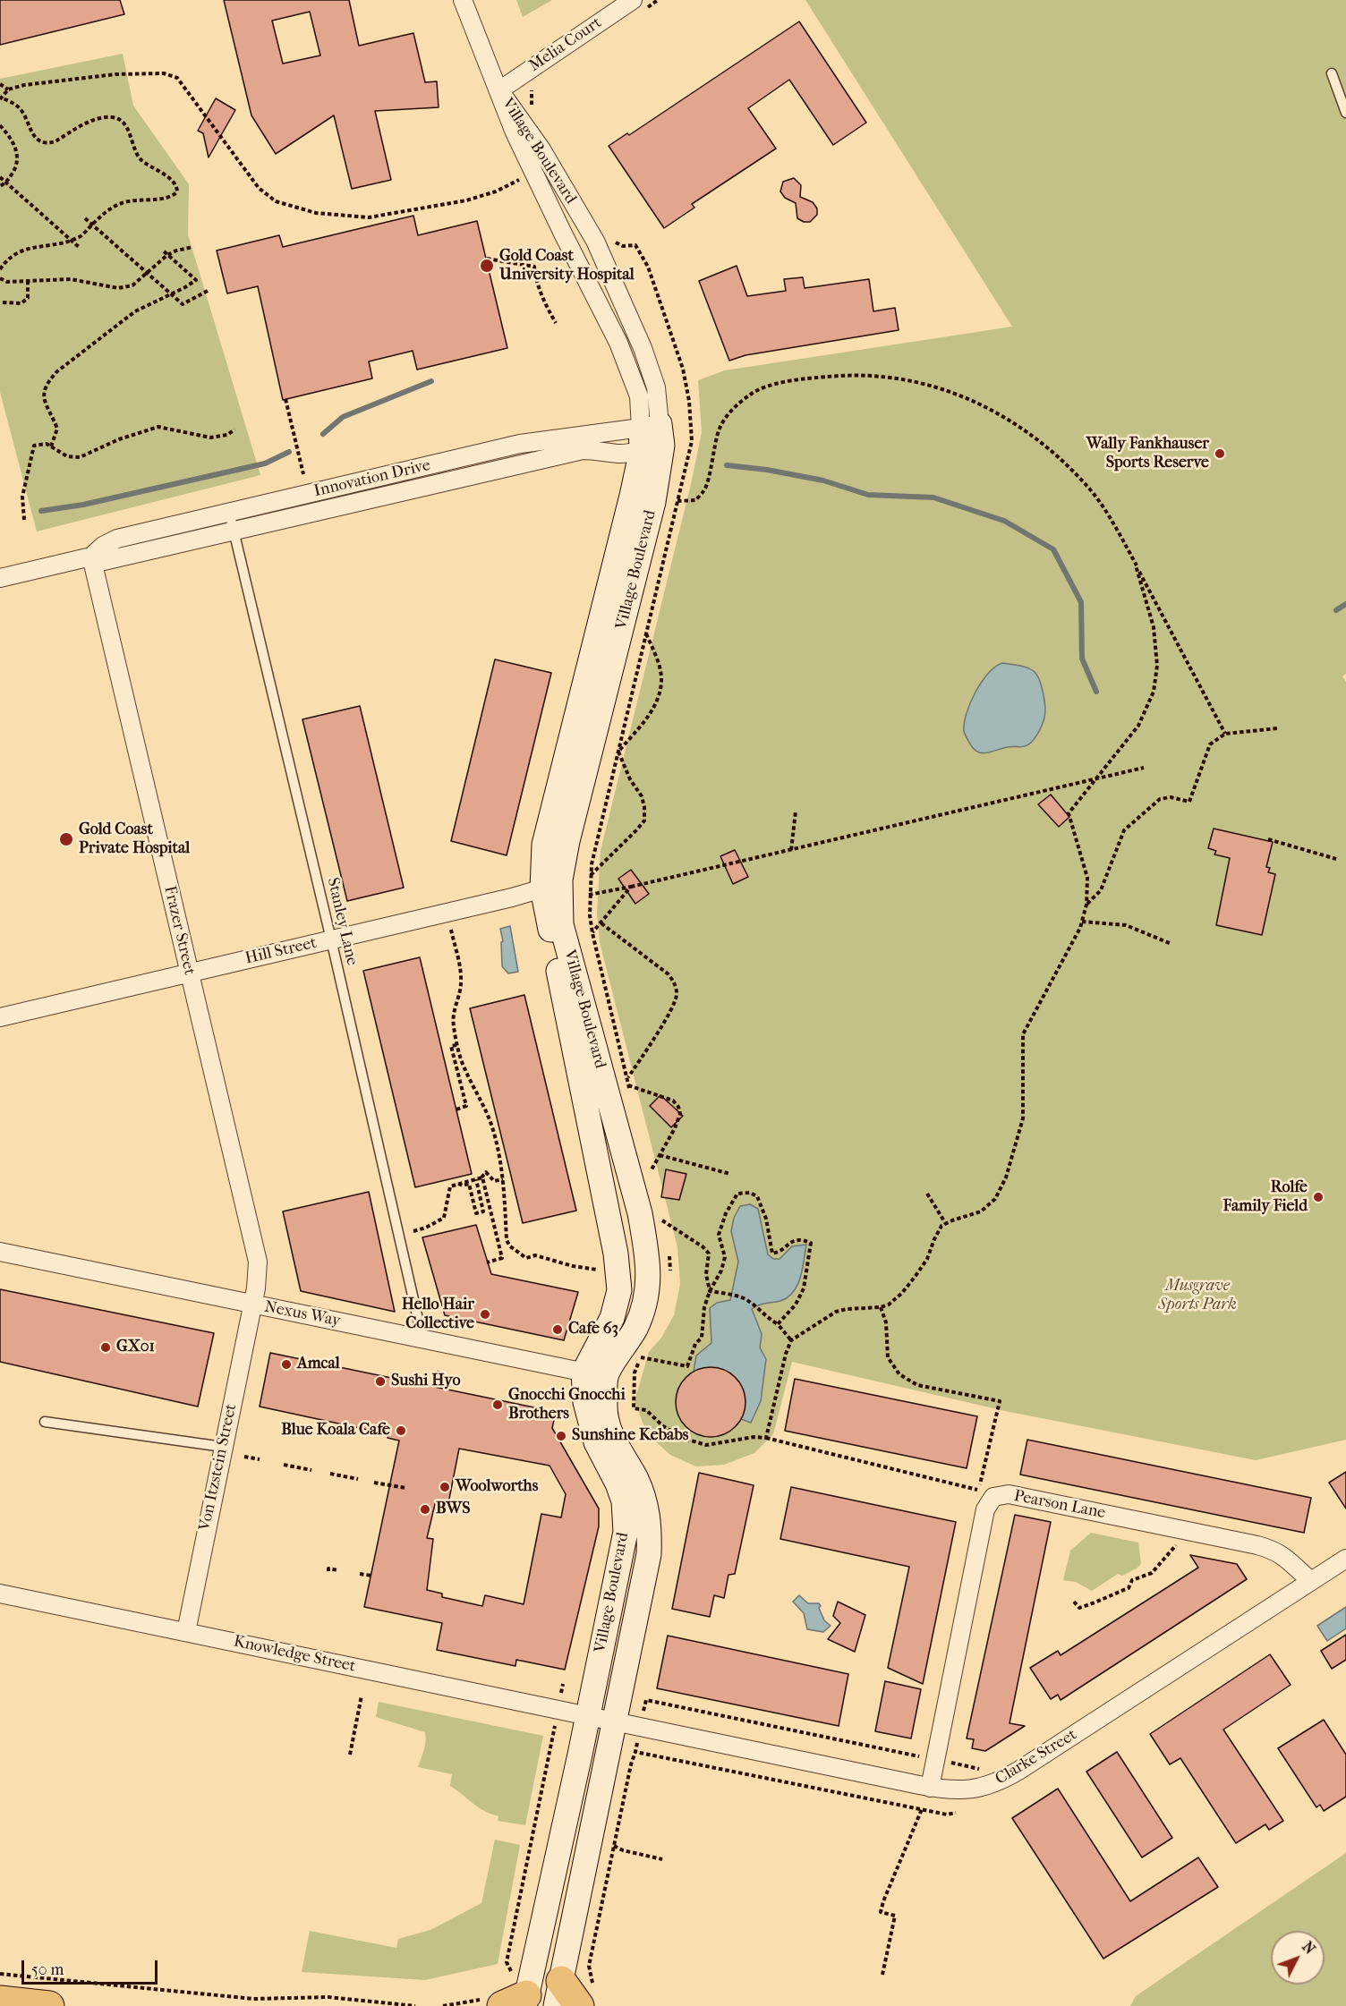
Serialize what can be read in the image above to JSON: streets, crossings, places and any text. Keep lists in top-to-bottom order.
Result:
{
  "streets": {
    "street": [
      "Melia Court",
      "Village Boulevard",
      "Innovation Drive",
      "Frazer Street",
      "Hill Street",
      "Nexus Way",
      "Von Itzstein Street",
      "Pearson Lane",
      "Knowledge Street",
      "Clarke Street"
    ],
    "lane": ["Stanley Lane"]
  },
  "crossings": [
    ["Melia Court", "Village Boulevard"],
    ["Village Boulevard", "Innovation Drive"],
    ["Village Boulevard", "Hill Street"],
    ["Village Boulevard", "Nexus Way"],
    ["Village Boulevard", "Knowledge Street"],
    ["Village Boulevard", "Clarke Street"],
    ["Innovation Drive", "Stanley Lane"],
    ["Innovation Drive", "Frazer Street"],
    ["Stanley Lane", "Hill Street"],
    ["Stanley Lane", "Nexus Way"],
    ["Frazer Street", "Hill Street"],
    ["Frazer Street", "Nexus Way"],
    ["Frazer Street", "Von Itzstein Street"],
    ["Nexus Way", "Von Itzstein Street"],
    ["Von Itzstein Street", "Knowledge Street"],
    ["Pearson Lane", "Clarke Street"],
    ["Knowledge Street", "Clarke Street"]
  ],
  "parks": ["Musgrave Sports Park"],
  "places": [
    "Gold Coast University Hospital",
    "Wally Fankhauser Sports Reserve",
    "Gold Coast Private Hospital",
    "Rolfe Family Field",
    "Hello Hair Collective",
    "Cafe 63",
    "GX01",
    "Amcal",
    "Sushi Hyo",
    "Gnocchi Gnocchi Brothers",
    "Blue Koala Cafe",
    "Sunshine Kebabs",
    "Woolworths",
    "BWS"
  ],
  "scale_bar": "50 m",
  "north": "top right"
}
